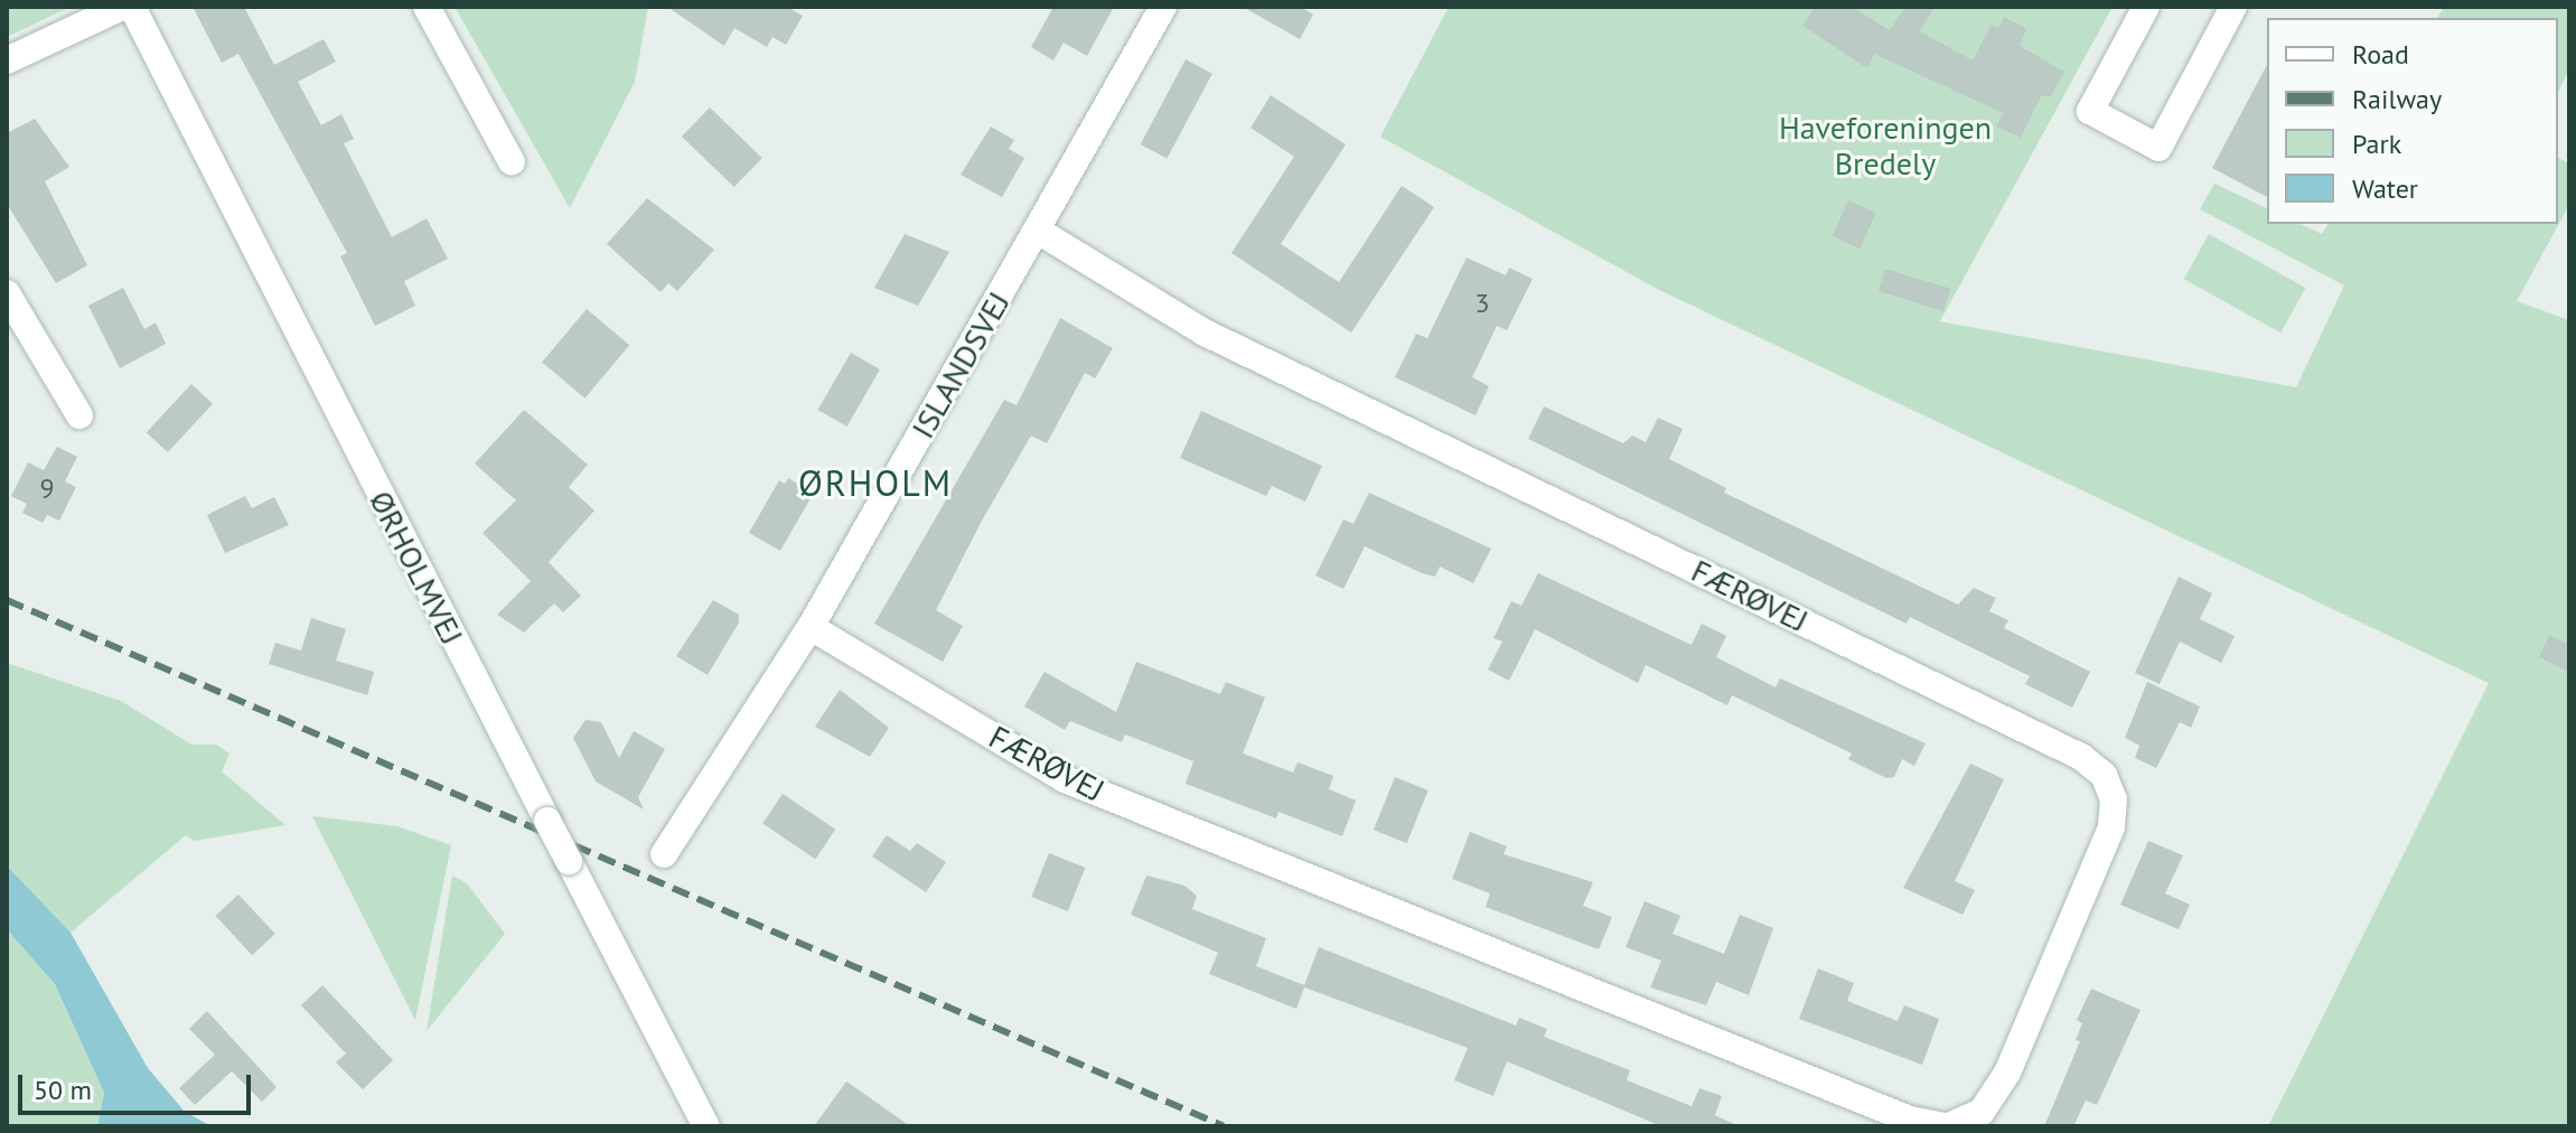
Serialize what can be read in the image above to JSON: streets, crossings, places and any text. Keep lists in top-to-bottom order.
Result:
{
  "streets": {
    "street": ["ISLANDSVEJ", "ØRHOLMVEJ", "FÆRØVEJ"]
  },
  "crossings": [
    ["ISLANDSVEJ", "FÆRØVEJ"]
  ],
  "districts": ["ØRHOLM"],
  "parks": ["Haveforeningen Bredely"],
  "house_numbers": ["3", "9"],
  "legend": [
    "Road",
    "Railway",
    "Park",
    "Water"
  ],
  "scale_bar": "50 m"
}
